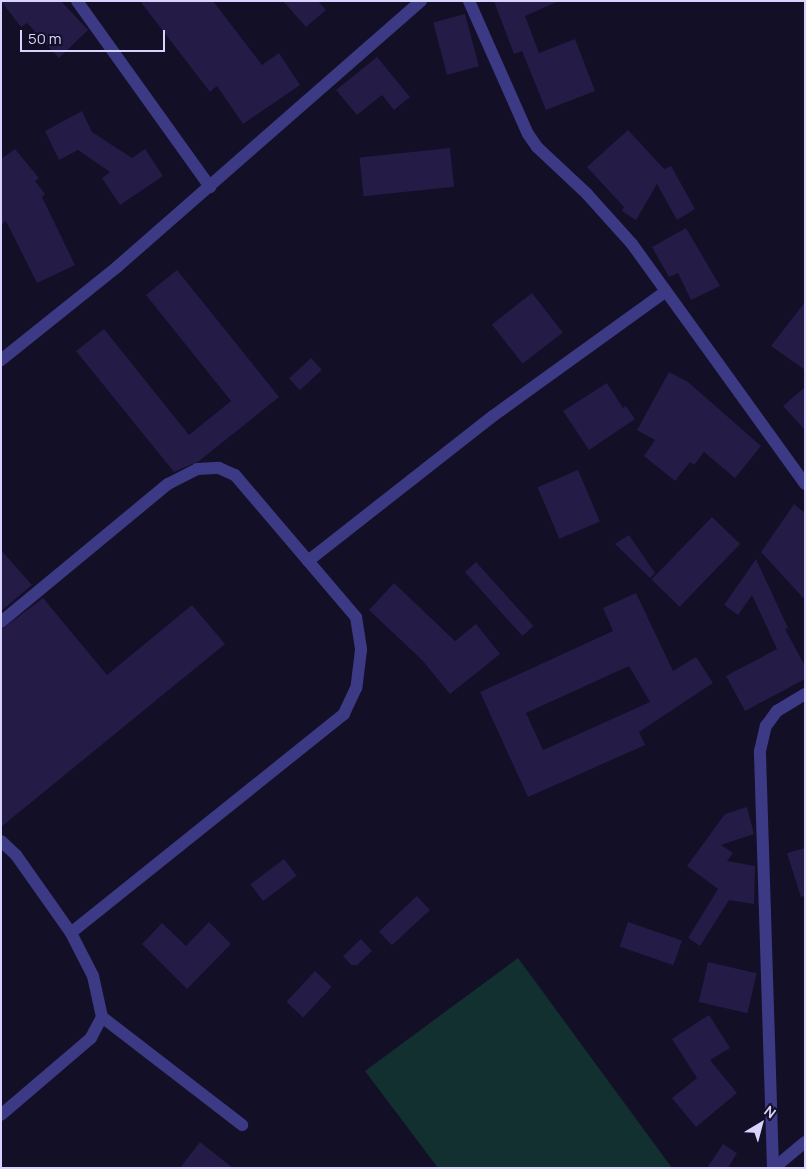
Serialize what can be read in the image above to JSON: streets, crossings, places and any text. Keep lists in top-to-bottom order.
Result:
{
  "scale_bar": "50 m",
  "north": "top right"
}
